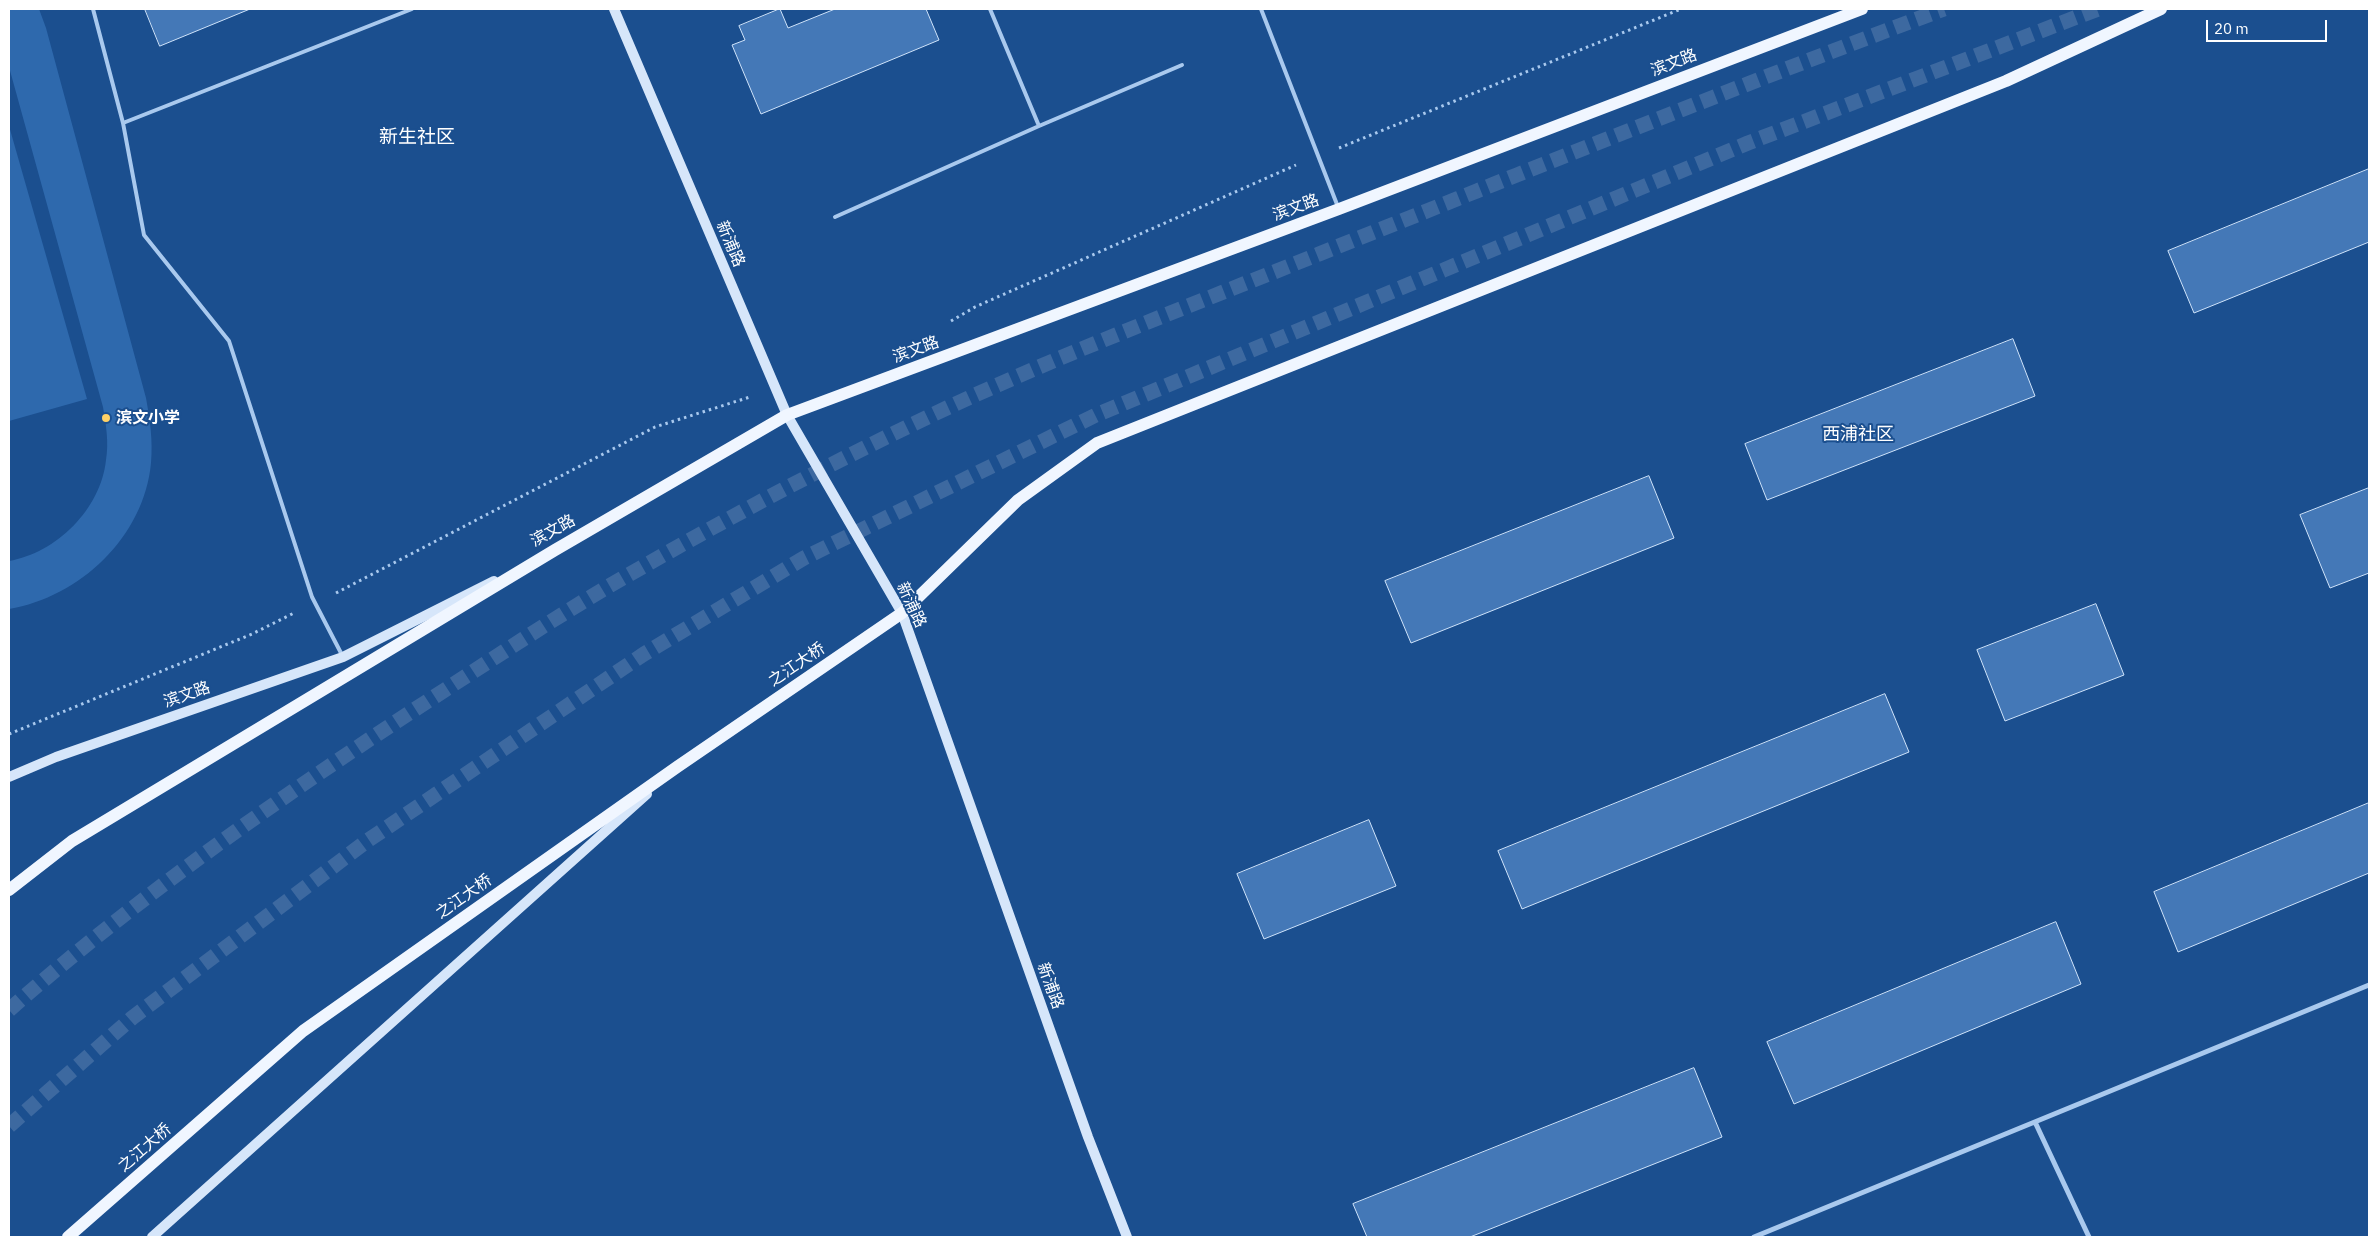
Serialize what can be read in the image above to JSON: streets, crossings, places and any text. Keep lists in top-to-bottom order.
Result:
{
  "streets": {
    "main road": ["滨文路", "之江大桥"],
    "street": ["新浦路"]
  },
  "crossings": [
    ["滨文路", "新浦路"],
    ["新浦路", "之江大桥"]
  ],
  "districts": ["新生社区", "西浦社区"],
  "places": ["滨文小学"],
  "scale_bar": "20 m"
}
